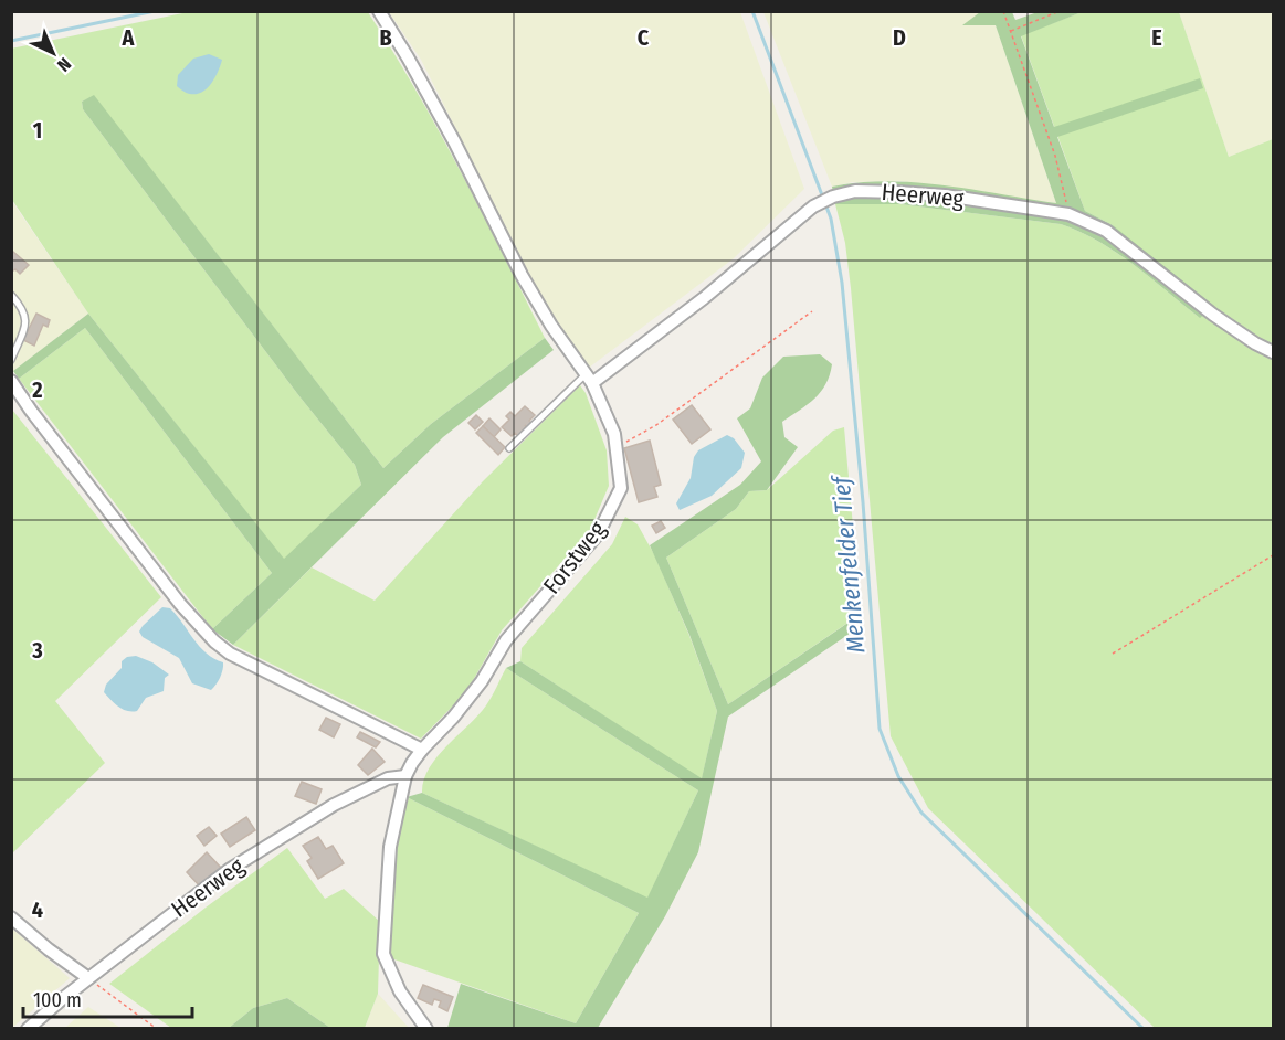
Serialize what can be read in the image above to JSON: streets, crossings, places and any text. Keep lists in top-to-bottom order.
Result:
{
  "streets": {
    "street": ["Heerweg", "Forstweg"]
  },
  "crossings": [
    ["Heerweg", "Forstweg"]
  ],
  "water": ["Menkenfelder Tief"],
  "scale_bar": "100 m",
  "north": "bottom right",
  "grid": {
    "columns": [
      "A",
      "B",
      "C",
      "D",
      "E"
    ],
    "rows": [
      "1",
      "2",
      "3",
      "4"
    ]
  }
}
